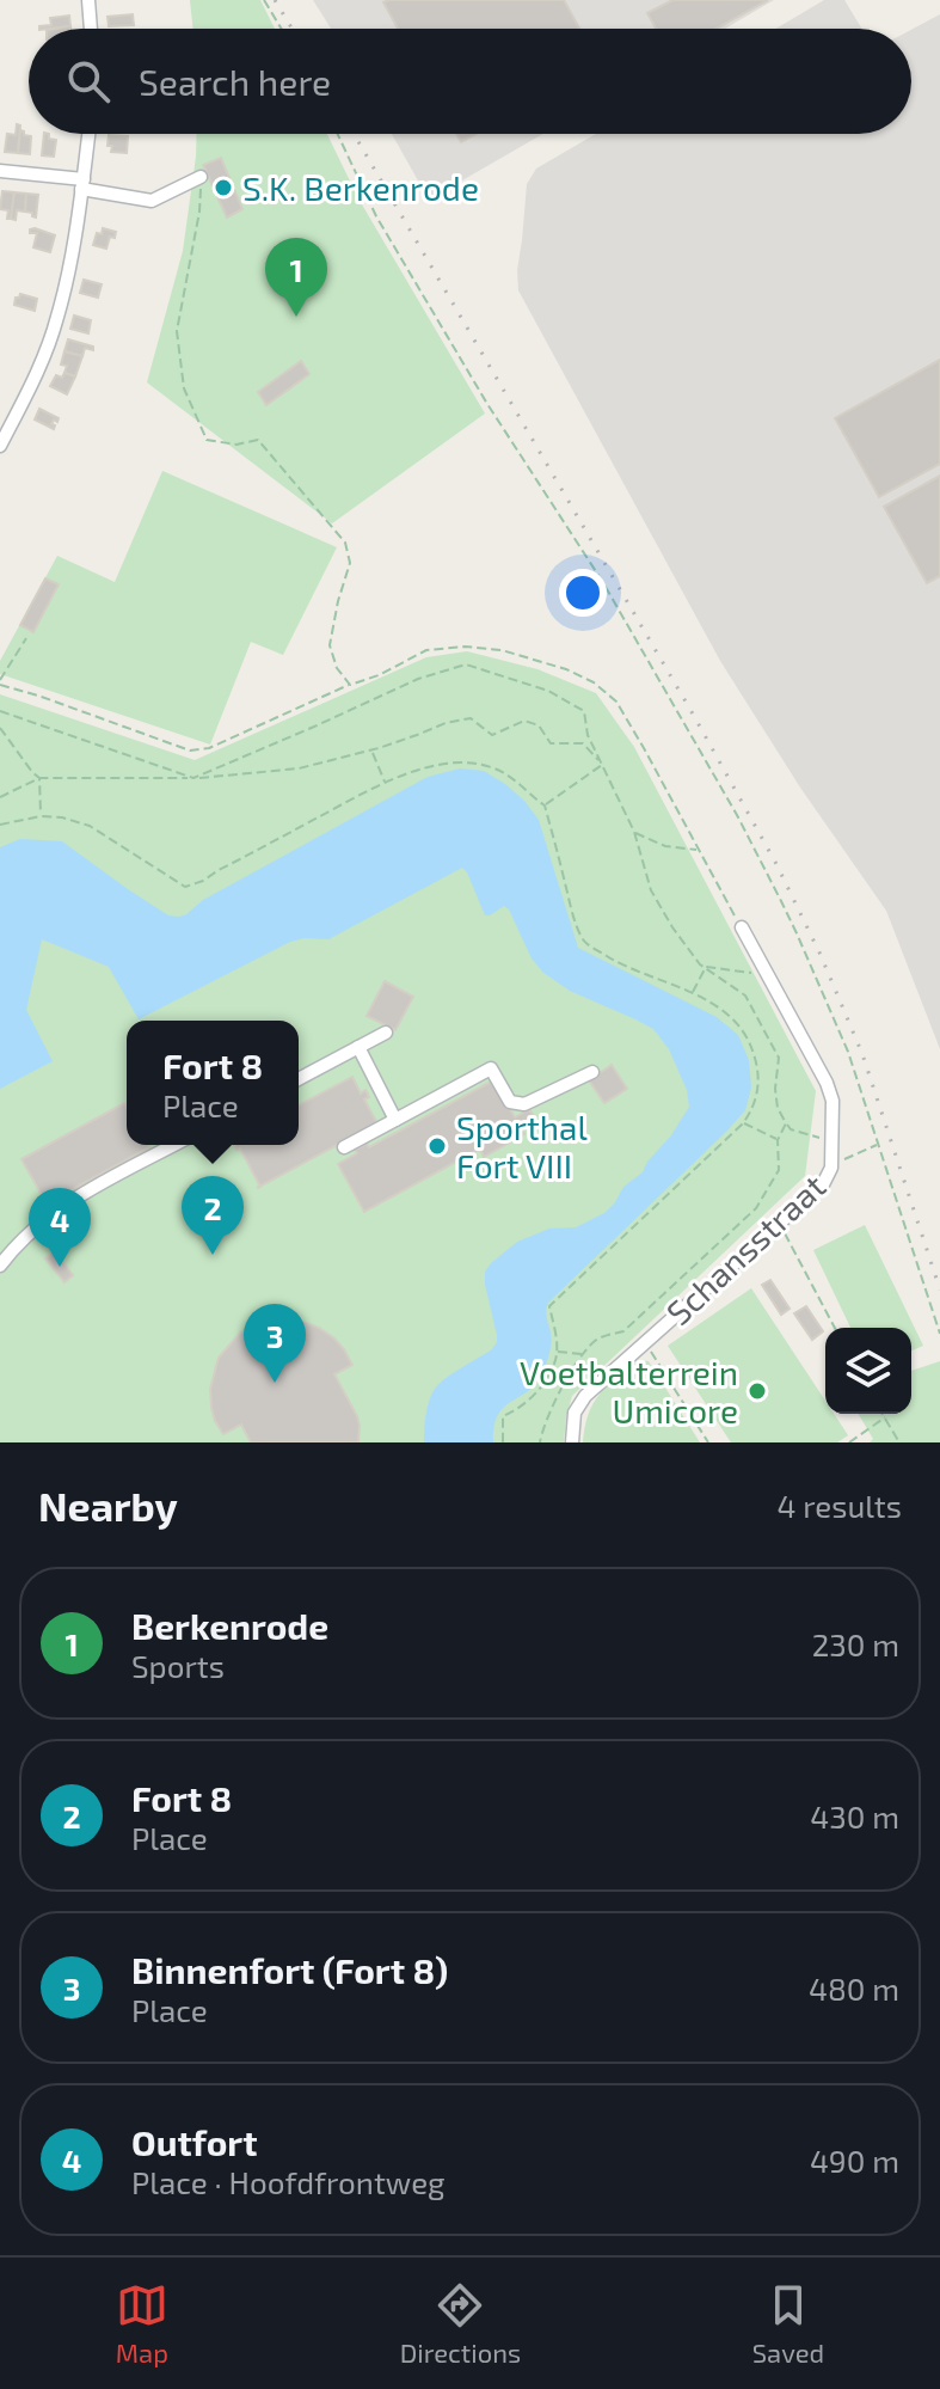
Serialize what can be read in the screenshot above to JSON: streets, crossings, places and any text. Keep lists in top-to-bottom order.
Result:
{
  "streets": {
    "street": ["Schansstraat"]
  },
  "places": ["S.K. Berkenrode", "Sporthal Fort VIII", "Voetbalterrein Umicore"],
  "page": {
    "search": "Search here",
    "pins": [
      "1",
      "2",
      "4",
      "3"
    ],
    "popup": ["Fort 8", "Place"],
    "heading": ["Nearby", "4 results"],
    "list": [
      {
        "mark": "1",
        "name": "Berkenrode",
        "note": "Sports",
        "value": "230 m"
      },
      {
        "mark": "2",
        "name": "Fort 8",
        "note": "Place",
        "value": "430 m"
      },
      {
        "mark": "3",
        "name": "Binnenfort (Fort 8)",
        "note": "Place",
        "value": "480 m"
      },
      {
        "mark": "4",
        "name": "Outfort",
        "note": "Place · Hoofdfrontweg",
        "value": "490 m"
      }
    ],
    "nav": ["Map", "Directions", "Saved"]
  }
}
